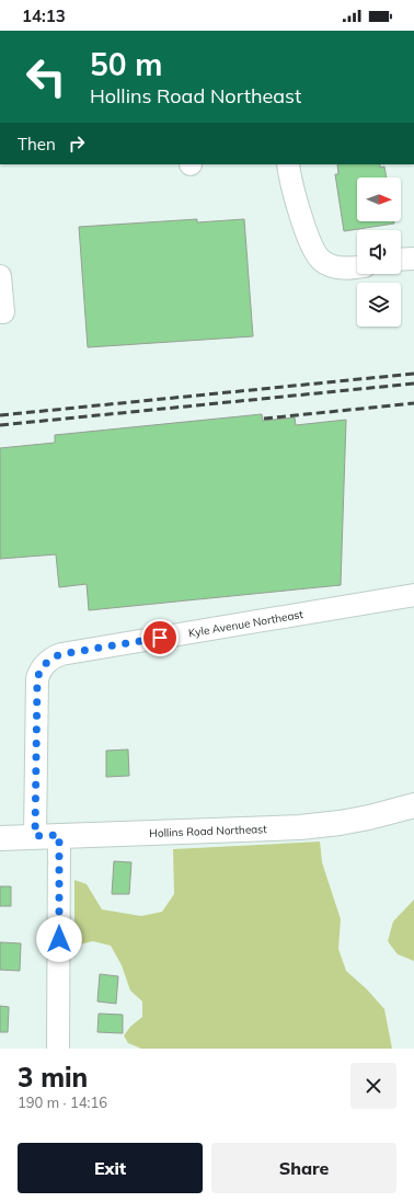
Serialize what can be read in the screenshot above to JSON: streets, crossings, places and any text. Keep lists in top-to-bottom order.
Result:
{
  "streets": {
    "main road": ["Hollins Road Northeast"],
    "street": ["Kyle Avenue Northeast"]
  },
  "crossings": [
    ["Kyle Avenue Northeast", "Hollins Road Northeast"]
  ],
  "north": "right",
  "page": {
    "status": "14:13",
    "turn": ["50 m", "Hollins Road Northeast"],
    "then": "Then",
    "heading": ["3 min", "190 m · 14:16"],
    "buttons": ["Exit", "Share"]
  }
}
